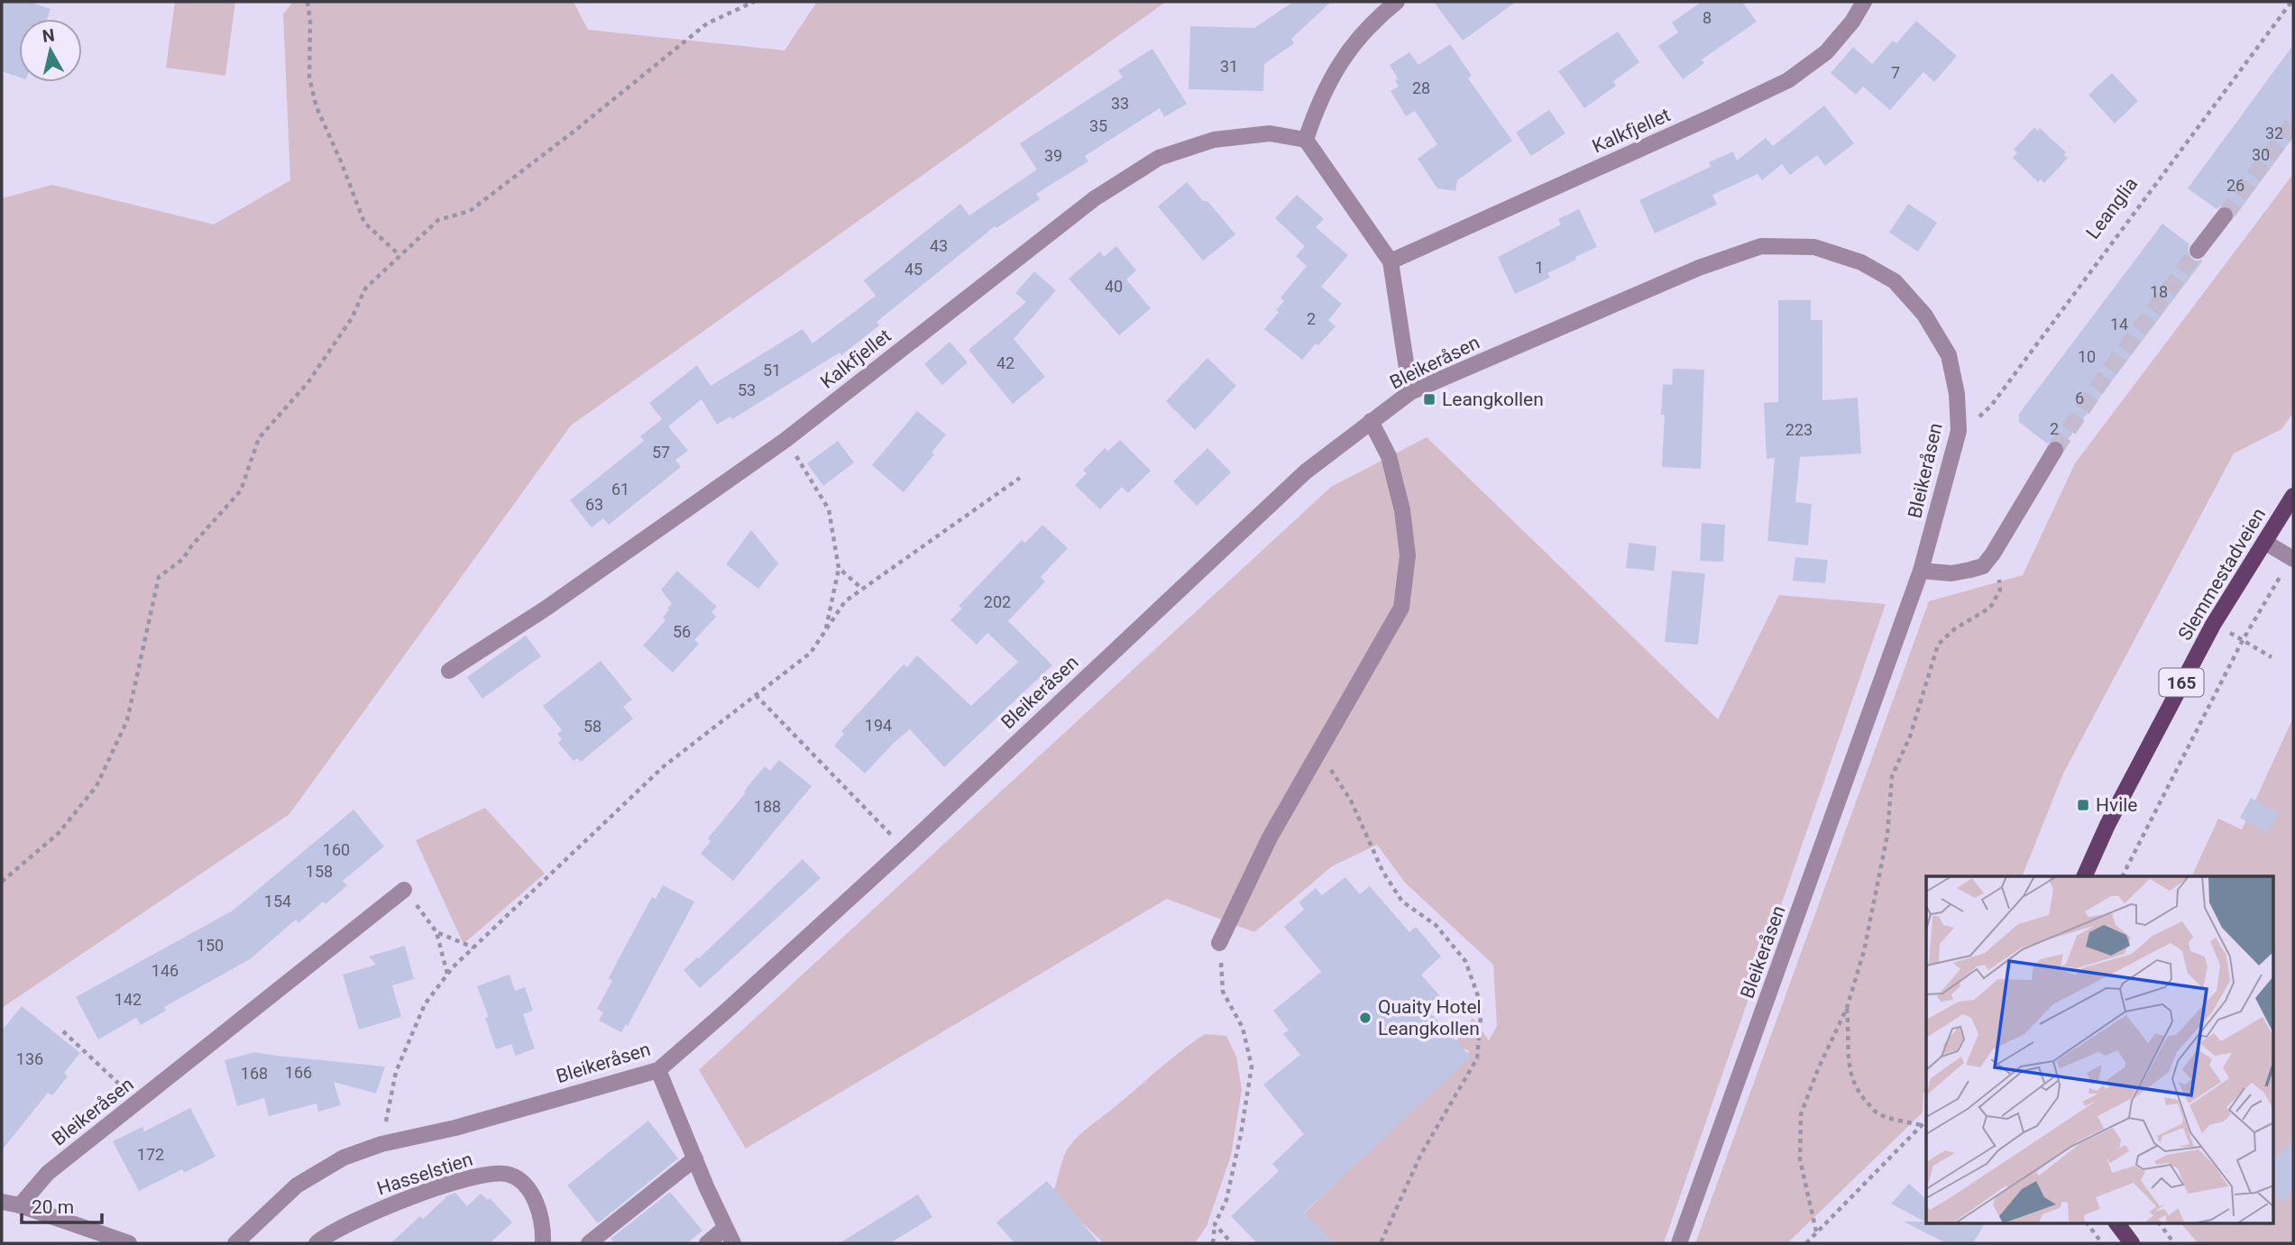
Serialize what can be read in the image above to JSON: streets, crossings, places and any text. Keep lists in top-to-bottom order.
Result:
{
  "streets": {
    "main road": ["Slemmestadveien", "165"],
    "street": ["Kalkfjellet", "Bleikeråsen", "Hasselstien"],
    "path": ["Leanglia"]
  },
  "crossings": [
    ["Leanglia", "Bleikeråsen"]
  ],
  "places": {
    "transit": ["Leangkollen", "Hvile"],
    "other": ["Quaity Hotel Leangkollen"]
  },
  "house_numbers": [
    "8",
    "31",
    "7",
    "28",
    "33",
    "35",
    "32",
    "30",
    "39",
    "26",
    "43",
    "1",
    "45",
    "40",
    "18",
    "2",
    "14",
    "10",
    "42",
    "51",
    "53",
    "6",
    "2",
    "223",
    "57",
    "61",
    "63",
    "202",
    "56",
    "194",
    "58",
    "188",
    "160",
    "158",
    "154",
    "150",
    "146",
    "142",
    "136",
    "166",
    "168",
    "172"
  ],
  "scale_bar": "20 m",
  "north": "top"
}
